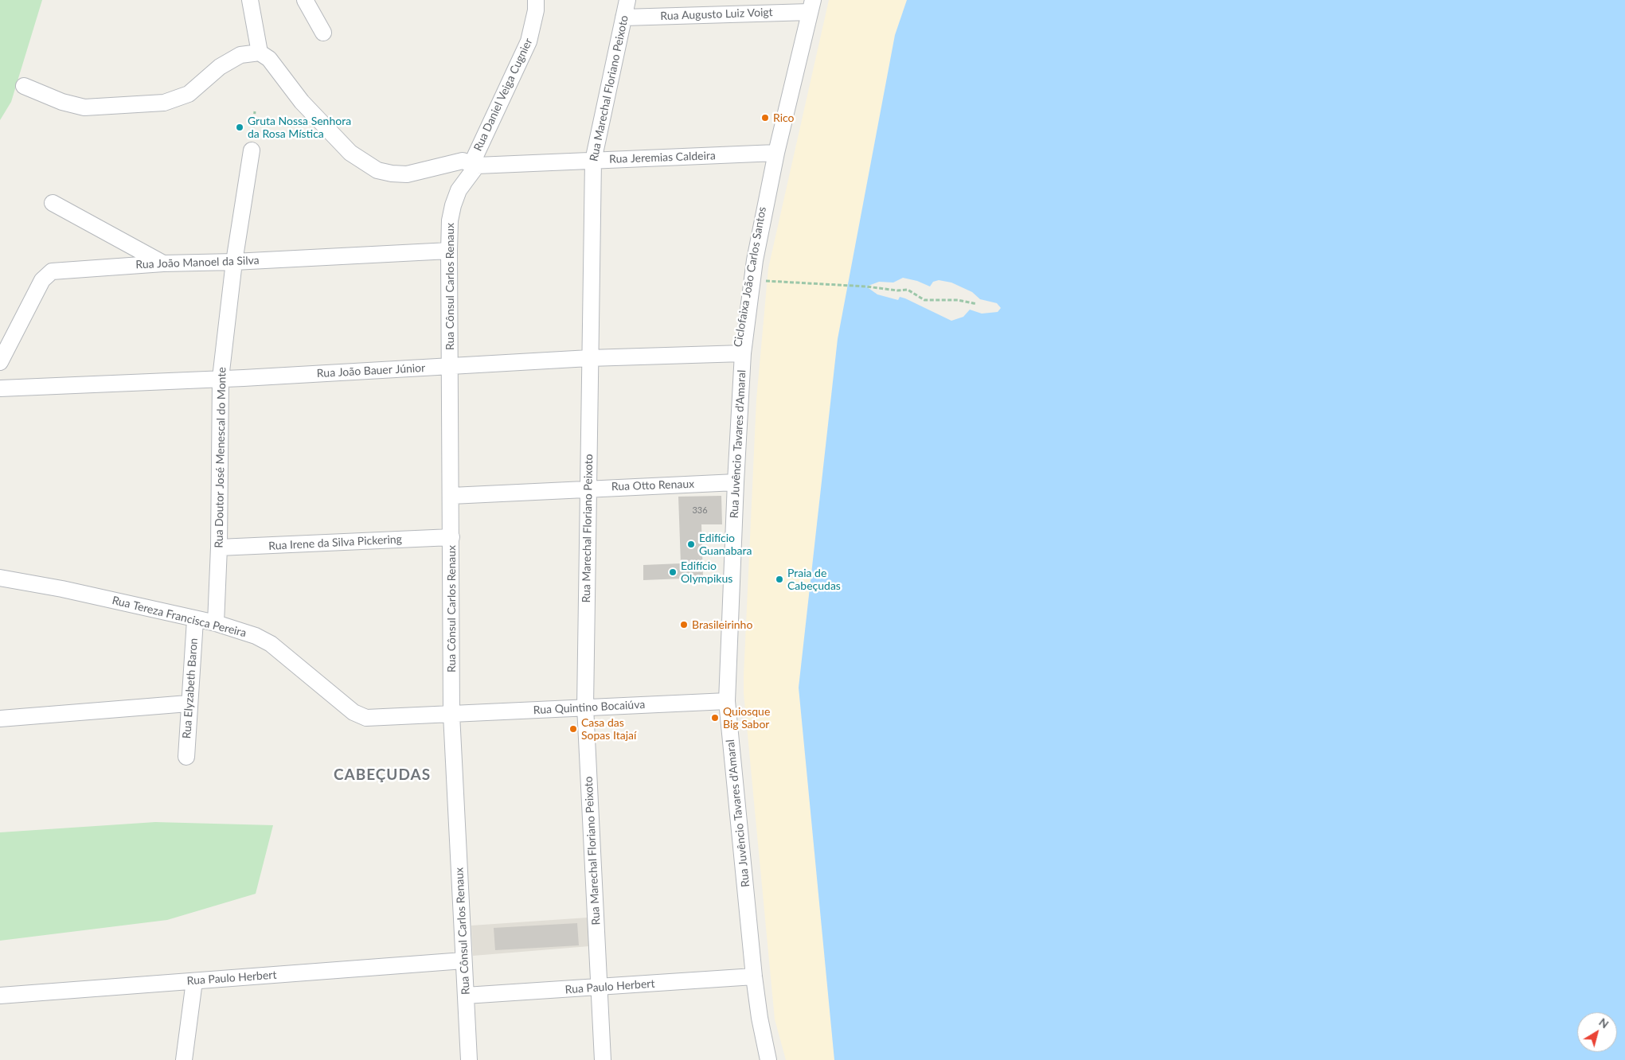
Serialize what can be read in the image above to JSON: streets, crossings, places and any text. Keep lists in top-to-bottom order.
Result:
{
  "streets": {
    "street": [
      "Rua Augusto Luiz Voigt",
      "Rua Marechal Floriano Peixoto",
      "Rua Daniel Veiga Cugnier",
      "Rua Jeremias Caldeira",
      "Rua João Manoel da Silva",
      "Rua Cônsul Carlos Renaux",
      "Rua João Bauer Júnior",
      "Rua Juvêncio Tavares d'Amaral",
      "Rua Doutor José Menescal do Monte",
      "Rua Otto Renaux",
      "Rua Irene da Silva Pickering",
      "Rua Tereza Francisca Pereira",
      "Rua Elyzabeth Baron",
      "Rua Quintino Bocaiúva",
      "Rua Paulo Herbert"
    ]
  },
  "crossings": [
    ["Rua Augusto Luiz Voigt", "Rua Marechal Floriano Peixoto"],
    ["Rua Augusto Luiz Voigt", "Rua Juvêncio Tavares d'Amaral"],
    ["Rua Marechal Floriano Peixoto", "Rua Jeremias Caldeira"],
    ["Rua Marechal Floriano Peixoto", "Rua João Bauer Júnior"],
    ["Rua Marechal Floriano Peixoto", "Rua Otto Renaux"],
    ["Rua Marechal Floriano Peixoto", "Rua Quintino Bocaiúva"],
    ["Rua Marechal Floriano Peixoto", "Rua Paulo Herbert"],
    ["Rua Daniel Veiga Cugnier", "Rua Jeremias Caldeira"],
    ["Rua Daniel Veiga Cugnier", "Rua Cônsul Carlos Renaux"],
    ["Rua Jeremias Caldeira", "Rua Cônsul Carlos Renaux"],
    ["Rua Jeremias Caldeira", "Rua Juvêncio Tavares d'Amaral"],
    ["Rua João Manoel da Silva", "Rua Cônsul Carlos Renaux"],
    ["Rua João Manoel da Silva", "Rua Doutor José Menescal do Monte"],
    ["Rua Cônsul Carlos Renaux", "Rua João Bauer Júnior"],
    ["Rua Cônsul Carlos Renaux", "Rua Otto Renaux"],
    ["Rua Cônsul Carlos Renaux", "Rua Irene da Silva Pickering"],
    ["Rua Cônsul Carlos Renaux", "Rua Tereza Francisca Pereira"],
    ["Rua Cônsul Carlos Renaux", "Rua Quintino Bocaiúva"],
    ["Rua Cônsul Carlos Renaux", "Rua Paulo Herbert"],
    ["Rua João Bauer Júnior", "Rua Juvêncio Tavares d'Amaral"],
    ["Rua João Bauer Júnior", "Rua Doutor José Menescal do Monte"],
    ["Rua Juvêncio Tavares d'Amaral", "Rua Otto Renaux"],
    ["Rua Juvêncio Tavares d'Amaral", "Rua Quintino Bocaiúva"],
    ["Rua Juvêncio Tavares d'Amaral", "Rua Paulo Herbert"],
    ["Rua Doutor José Menescal do Monte", "Rua Irene da Silva Pickering"],
    ["Rua Doutor José Menescal do Monte", "Rua Tereza Francisca Pereira"],
    ["Rua Tereza Francisca Pereira", "Rua Elyzabeth Baron"],
    ["Rua Tereza Francisca Pereira", "Rua Quintino Bocaiúva"]
  ],
  "districts": ["CABEÇUDAS"],
  "places": [
    "Rico",
    "Gruta Nossa Senhora da Rosa Mística",
    "Edifício Guanabara",
    "Edifício Olympikus",
    "Praia de Cabeçudas",
    "Brasileirinho",
    "Quiosque Big Sabor",
    "Casa das Sopas Itajaí"
  ],
  "house_numbers": ["336"],
  "north": "top right"
}
